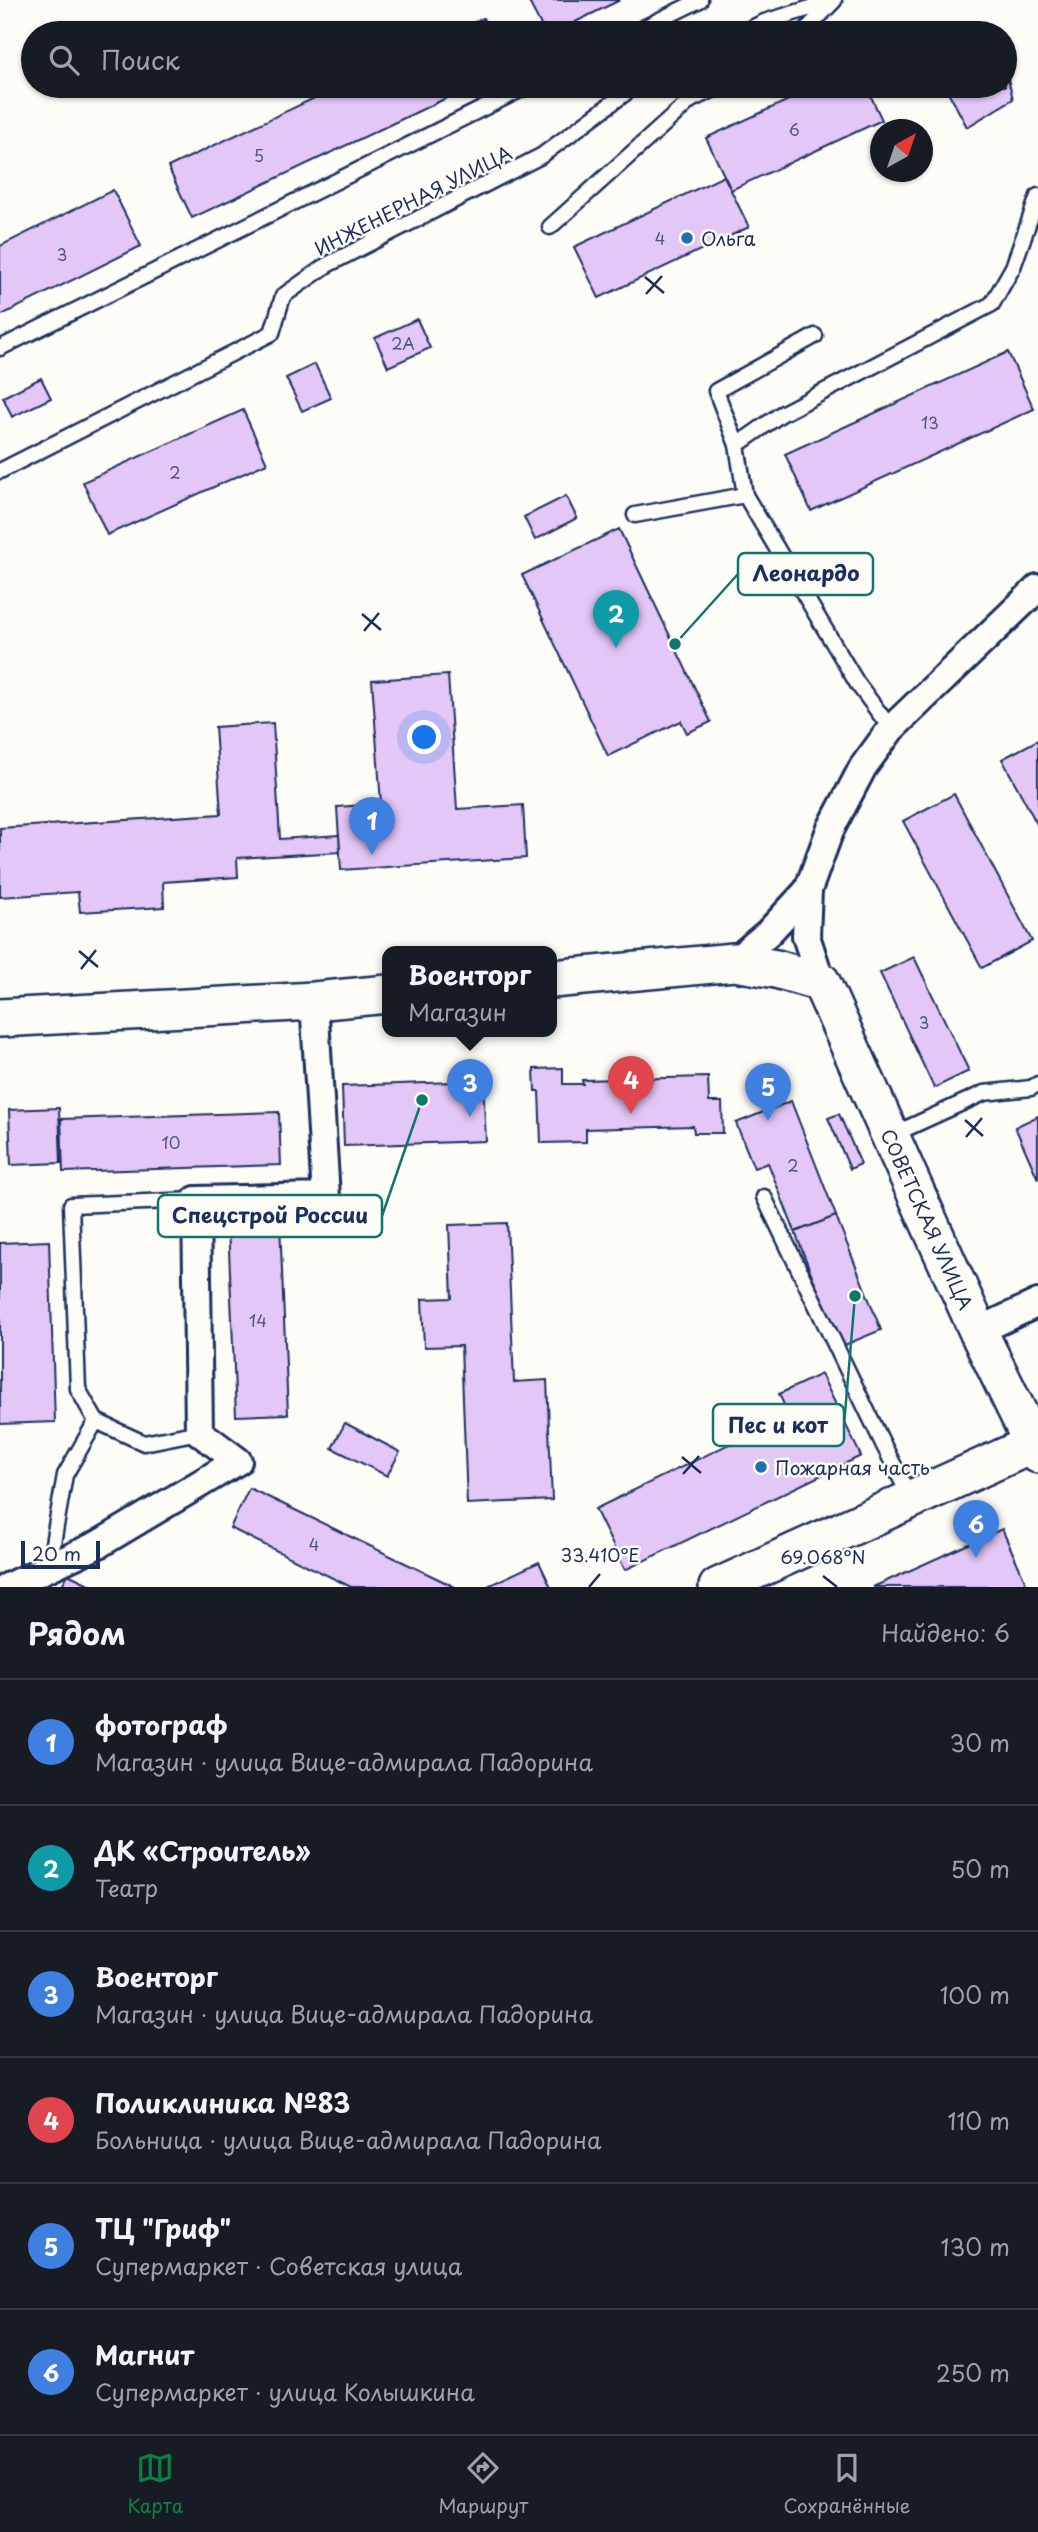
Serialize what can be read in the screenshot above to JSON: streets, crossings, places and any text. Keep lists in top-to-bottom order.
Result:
{
  "streets": {
    "street": ["СОВЕТСКАЯ УЛИЦА"],
    "lane": ["ИНЖЕНЕРНАЯ УЛИЦА"]
  },
  "places": [
    "Ольга",
    "Леонардо",
    "Спецстрой России",
    "Пес и кот",
    "Пожарная часть"
  ],
  "house_numbers": [
    "6",
    "5",
    "4",
    "3",
    "2А",
    "13",
    "2",
    "3",
    "10",
    "2",
    "14",
    "4"
  ],
  "scale_bar": "20 m",
  "north": "top right",
  "page": {
    "search": "Поиск",
    "pins": [
      "2",
      "1",
      "4",
      "3",
      "5",
      "6"
    ],
    "popup": ["Военторг", "Магазин"],
    "scale": "20 m",
    "heading": ["Рядом", "Найдено: 6"],
    "list": [
      {
        "mark": "1",
        "name": "фотограф",
        "note": "Магазин · улица Вице-адмирала Падорина",
        "value": "30 m"
      },
      {
        "mark": "2",
        "name": "ДК «Строитель»",
        "note": "Театр",
        "value": "50 m"
      },
      {
        "mark": "3",
        "name": "Военторг",
        "note": "Магазин · улица Вице-адмирала Падорина",
        "value": "100 m"
      },
      {
        "mark": "4",
        "name": "Поликлиника №83",
        "note": "Больница · улица Вице-адмирала Падорина",
        "value": "110 m"
      },
      {
        "mark": "5",
        "name": "ТЦ \"Гриф\"",
        "note": "Супермаркет · Советская улица",
        "value": "130 m"
      },
      {
        "mark": "6",
        "name": "Магнит",
        "note": "Супермаркет · улица Колышкина",
        "value": "250 m"
      }
    ],
    "nav": ["Карта", "Маршрут", "Сохранённые"]
  },
  "coordinates": ["33.410°E", "69.068°N"]
}
